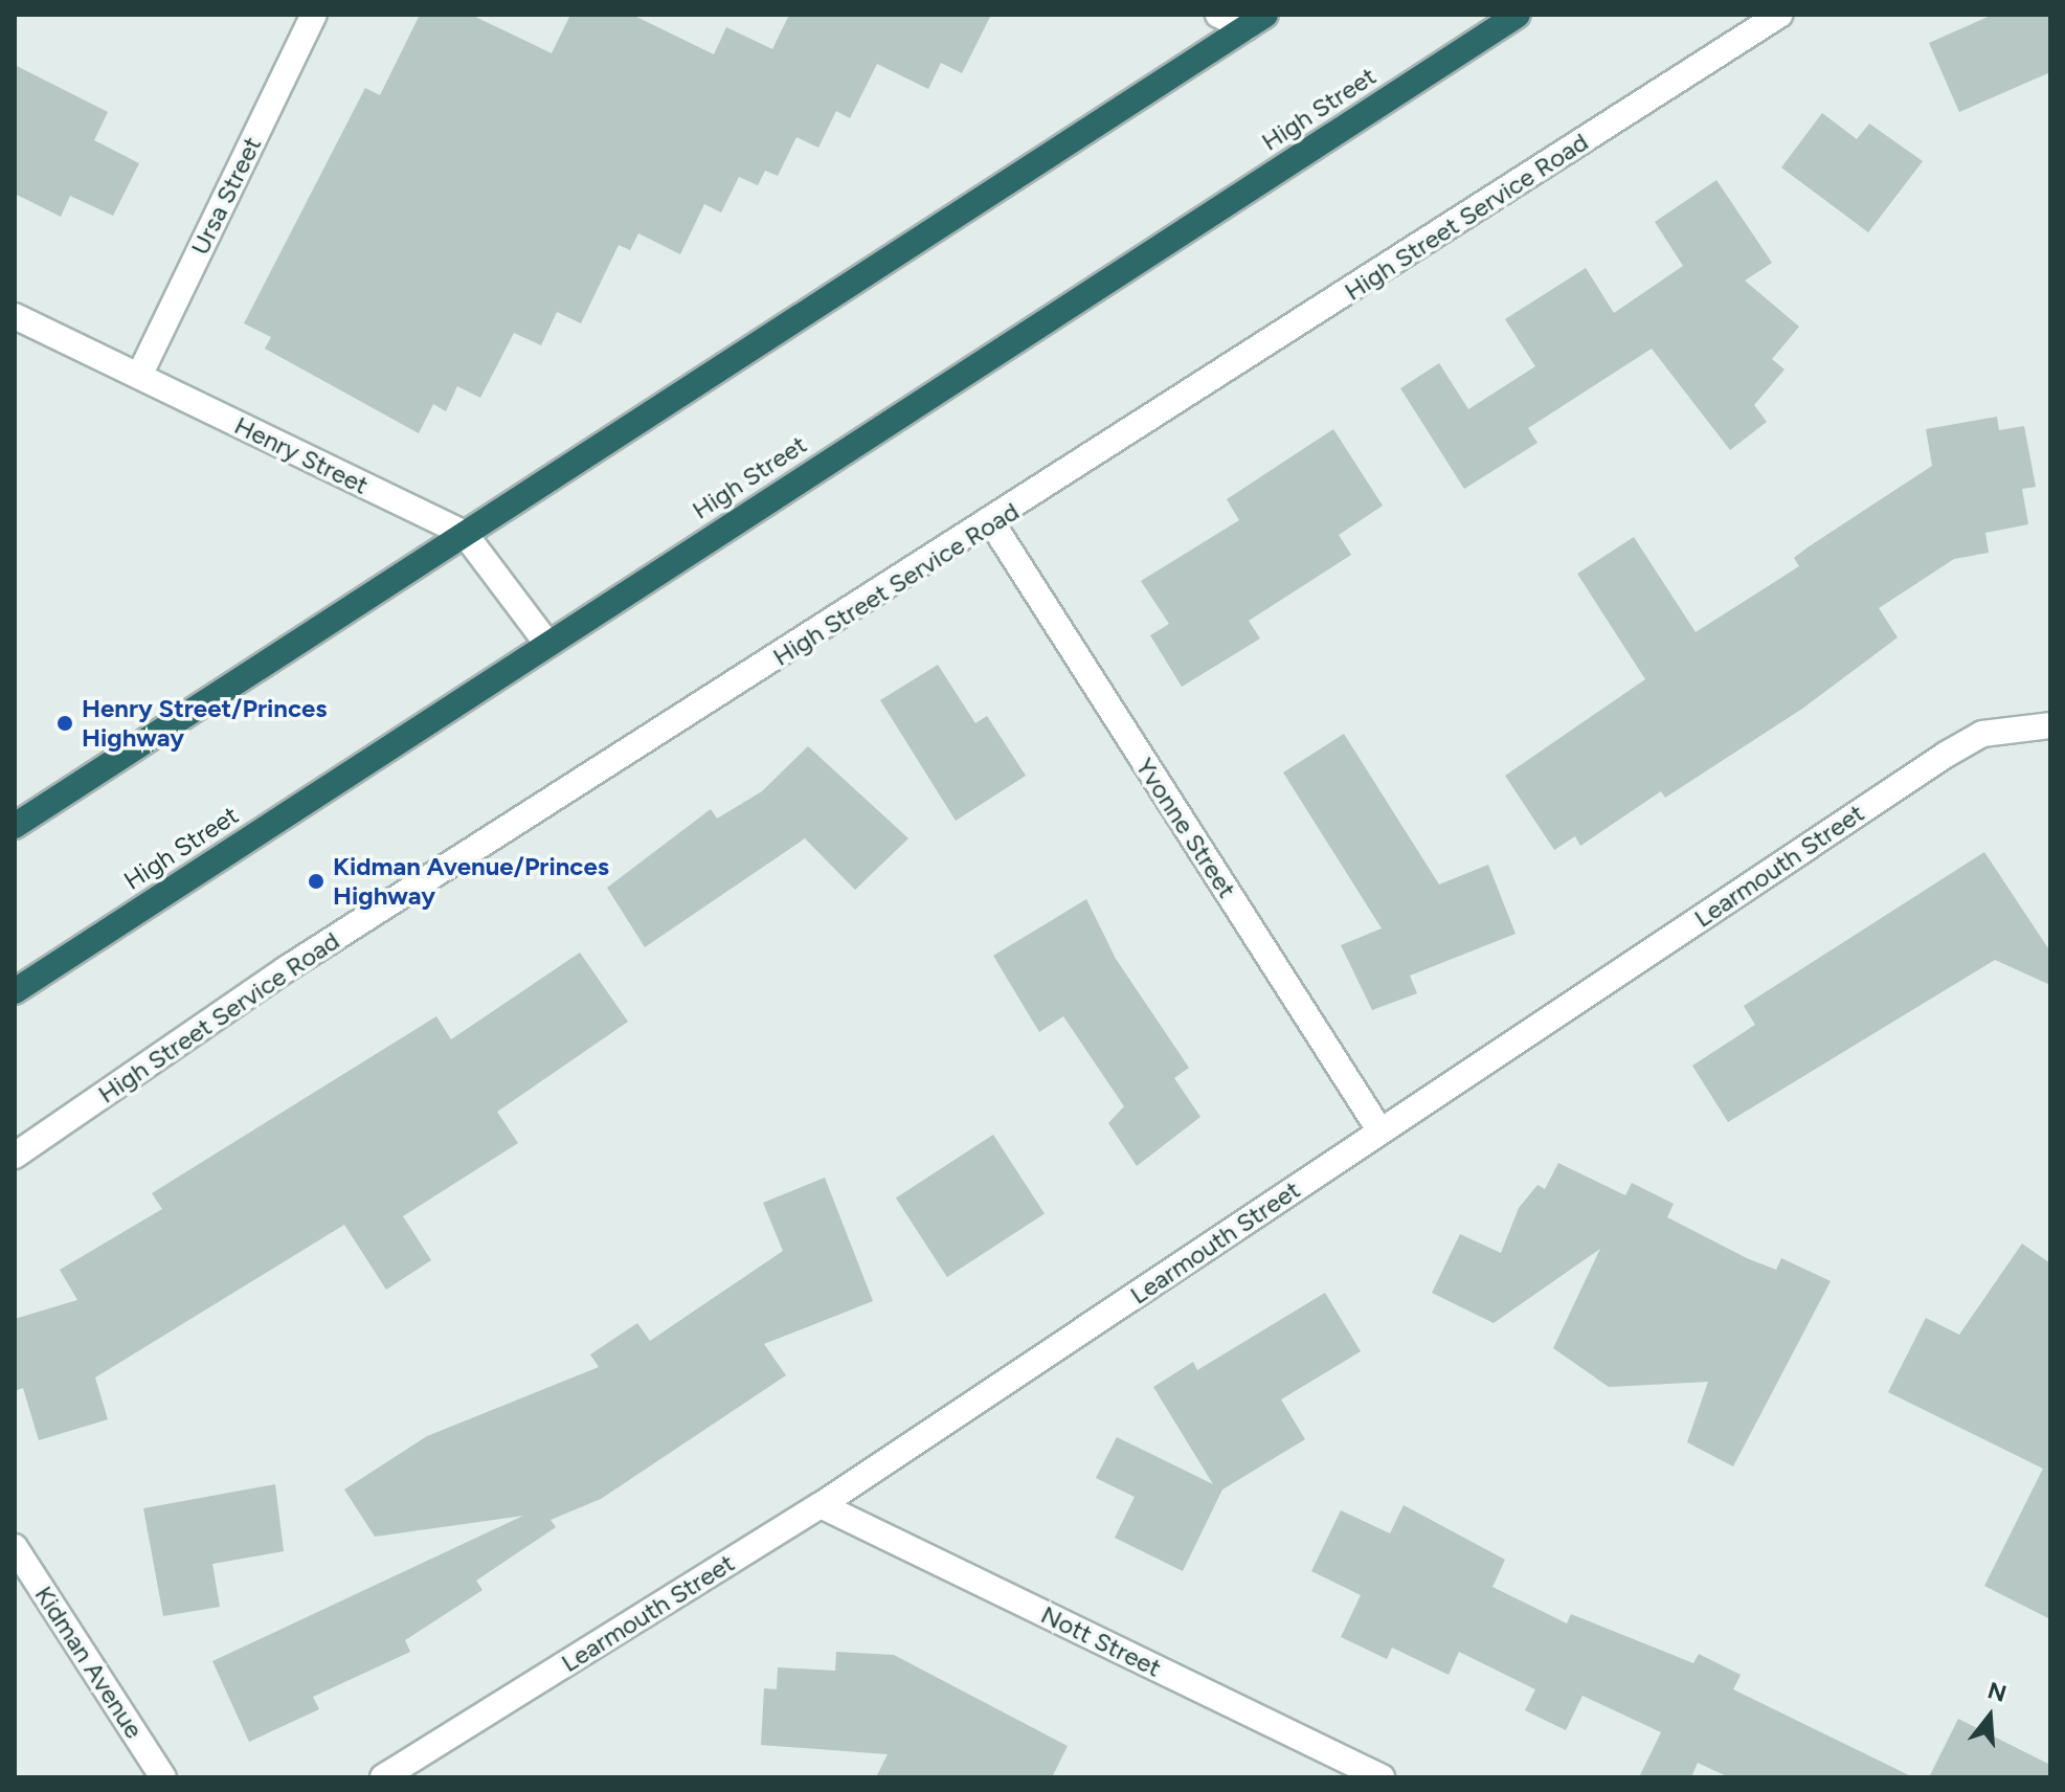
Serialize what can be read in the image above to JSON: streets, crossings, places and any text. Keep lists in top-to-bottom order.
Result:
{
  "streets": {
    "highway": ["High Street"],
    "street": [
      "Ursa Street",
      "High Street Service Road",
      "Henry Street",
      "Yvonne Street",
      "Learmouth Street",
      "Nott Street",
      "Kidman Avenue"
    ]
  },
  "crossings": [
    ["High Street", "Henry Street"],
    ["Ursa Street", "Henry Street"],
    ["High Street Service Road", "Yvonne Street"],
    ["Yvonne Street", "Learmouth Street"],
    ["Learmouth Street", "Nott Street"]
  ],
  "places": ["Henry Street/Princes Highway", "Kidman Avenue/Princes Highway"],
  "north": "top"
}
